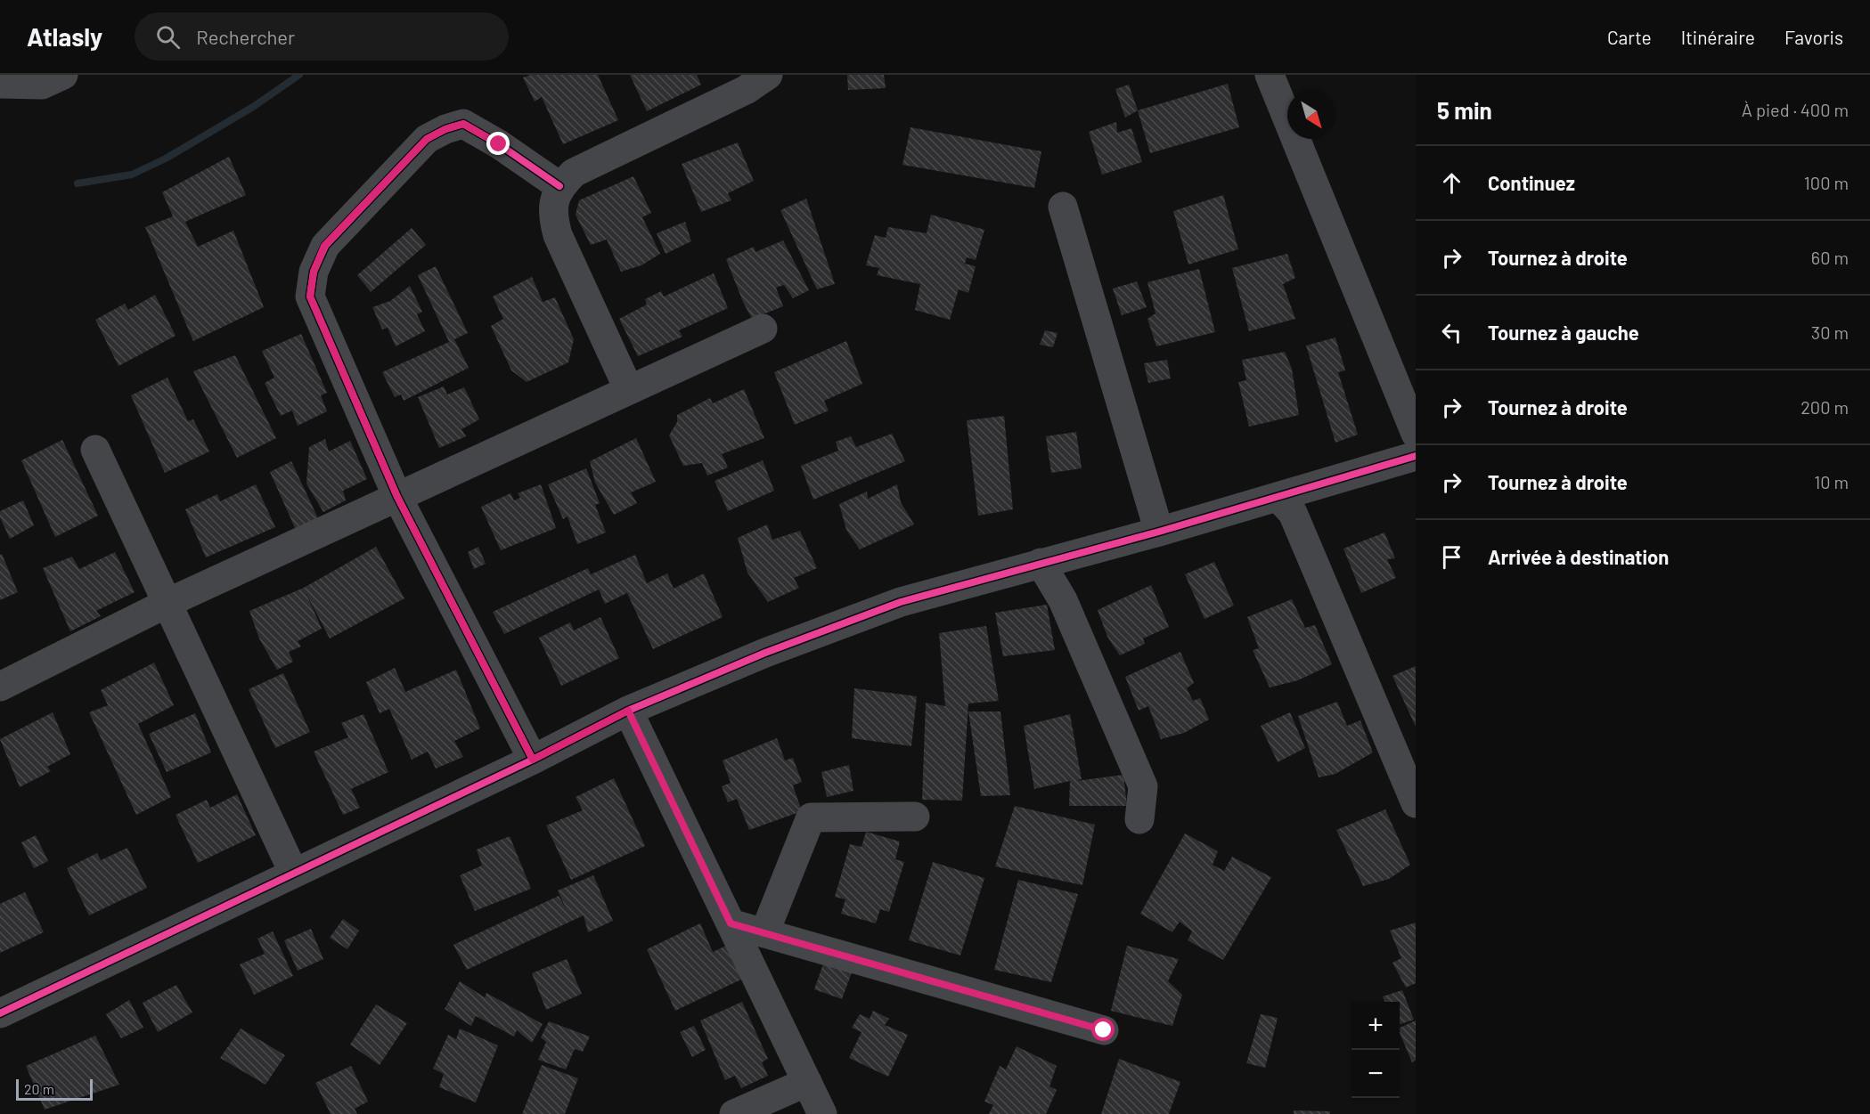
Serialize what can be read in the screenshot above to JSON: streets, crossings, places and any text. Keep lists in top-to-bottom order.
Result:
{
  "scale_bar": "20 m",
  "north": "bottom right",
  "page": {
    "header": "Atlasly",
    "search": "Rechercher",
    "nav": ["Carte", "Itinéraire", "Favoris"],
    "heading": ["5 min", "À pied · 400 m"],
    "list": [
      ["Continuez", "100 m"],
      ["Tournez à droite", "60 m"],
      ["Tournez à gauche", "30 m"],
      ["Tournez à droite", "200 m"],
      ["Tournez à droite", "10 m"],
      "Arrivée à destination"
    ],
    "map_buttons": ["+", "−"],
    "scale": "20 m"
  }
}
